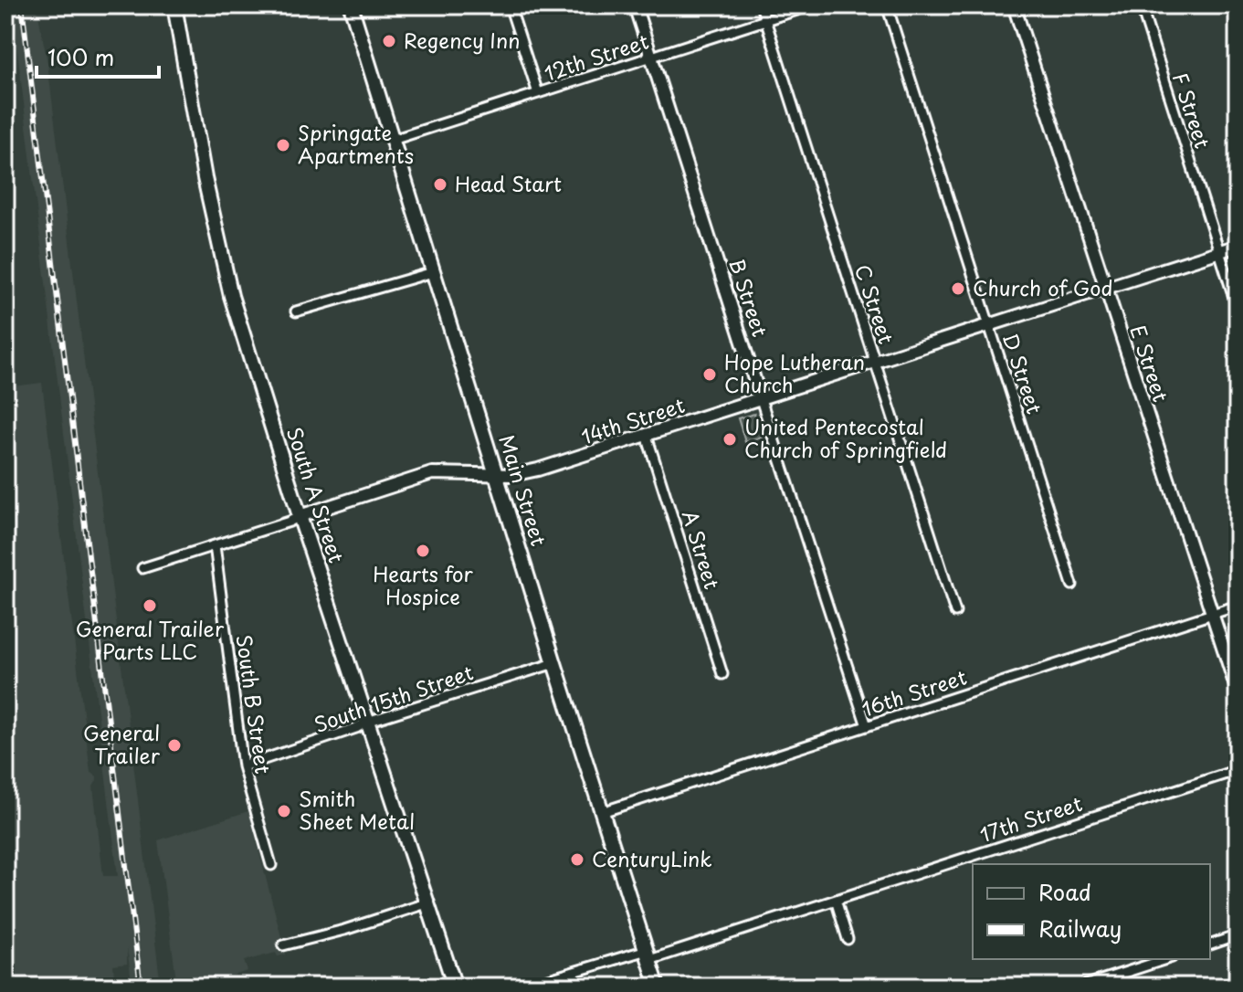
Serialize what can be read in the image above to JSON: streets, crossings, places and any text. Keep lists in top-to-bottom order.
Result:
{
  "streets": {
    "main road": ["Main Street", "South A Street"],
    "street": [
      "12th Street",
      "F Street",
      "B Street",
      "C Street",
      "E Street",
      "D Street",
      "14th Street",
      "A Street",
      "16th Street",
      "South 15th Street",
      "South B Street",
      "17th Street"
    ]
  },
  "crossings": [
    ["12th Street", "B Street"],
    ["12th Street", "C Street"],
    ["12th Street", "Main Street"],
    ["F Street", "14th Street"],
    ["B Street", "14th Street"],
    ["B Street", "16th Street"],
    ["C Street", "14th Street"],
    ["E Street", "14th Street"],
    ["E Street", "16th Street"],
    ["D Street", "14th Street"],
    ["14th Street", "Main Street"],
    ["14th Street", "South A Street"],
    ["14th Street", "A Street"],
    ["Main Street", "16th Street"],
    ["Main Street", "South 15th Street"],
    ["Main Street", "17th Street"],
    ["South A Street", "South 15th Street"],
    ["South 15th Street", "South B Street"]
  ],
  "places": [
    "Regency Inn",
    "Springate Apartments",
    "Head Start",
    "Church of God",
    "Hope Lutheran Church",
    "United Pentecostal Church of Springfield",
    "Hearts for Hospice",
    "General Trailer Parts LLC",
    "General Trailer",
    "Smith Sheet Metal",
    "CenturyLink"
  ],
  "legend": ["Road", "Railway"],
  "scale_bar": "100 m"
}
